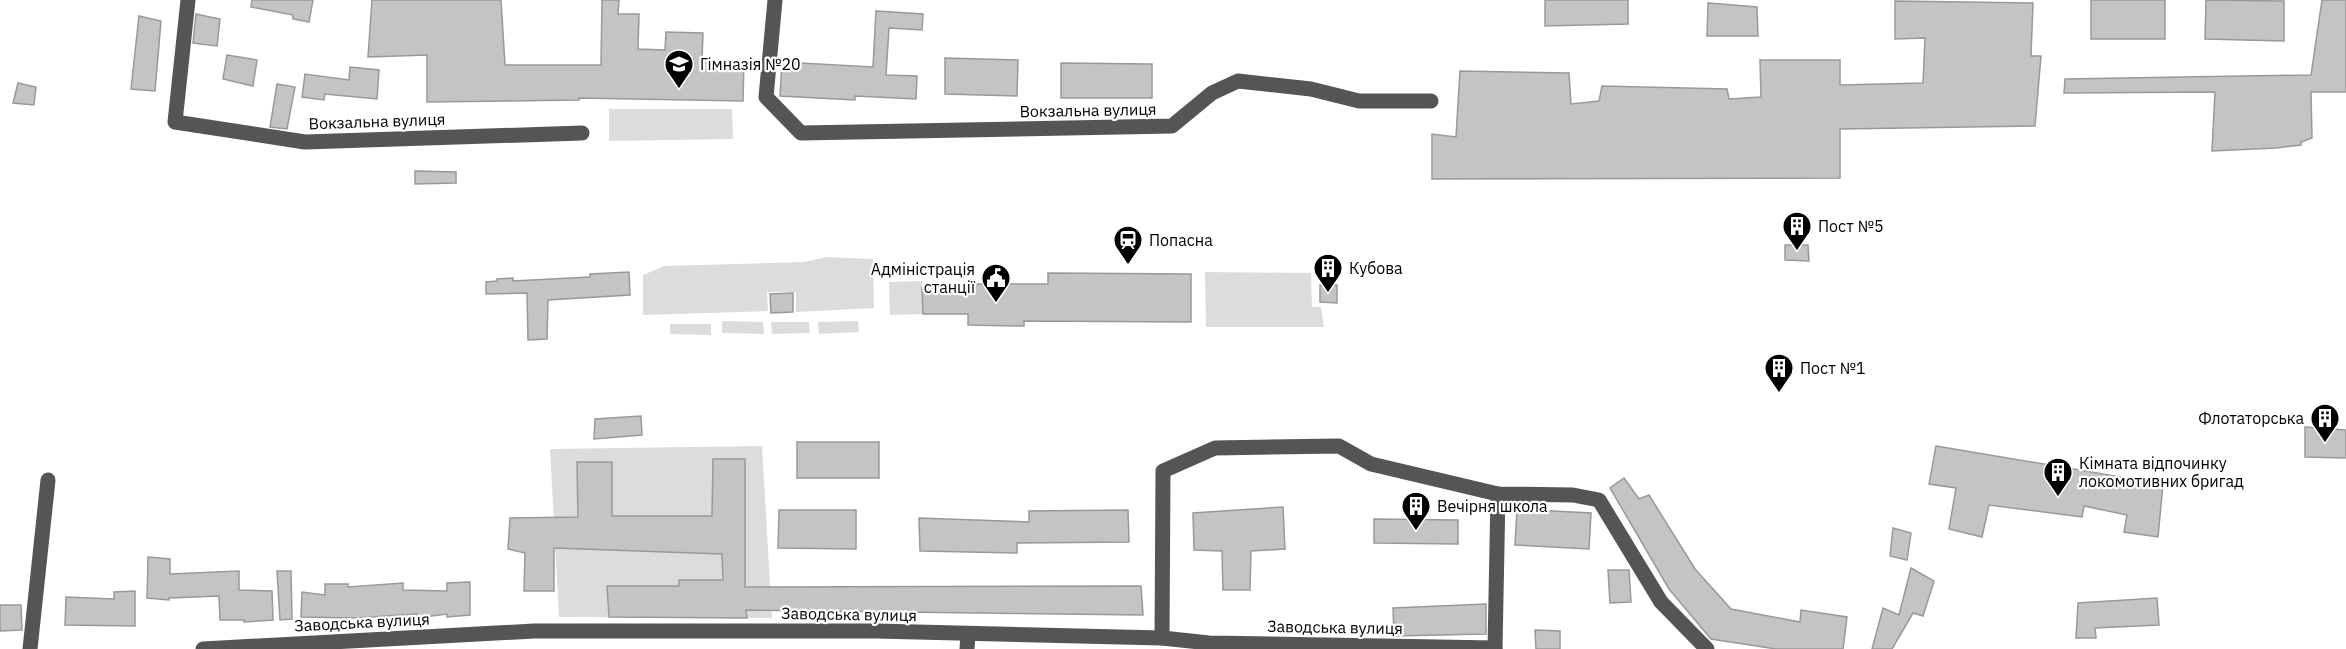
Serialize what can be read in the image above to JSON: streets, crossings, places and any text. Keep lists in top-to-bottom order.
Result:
{
  "streets": {
    "street": ["Вокзальна вулиця", "Заводська вулиця"]
  },
  "places": {
    "school or university": ["Гімназія №20"],
    "building": [
      "Пост №5",
      "Кубова",
      "Пост №1",
      "Флотаторська",
      "Кімната відпочинку локомотивних бригад",
      "Вечірня школа"
    ],
    "station": ["Попасна"],
    "public building": ["Адміністрація станції"]
  }
}
